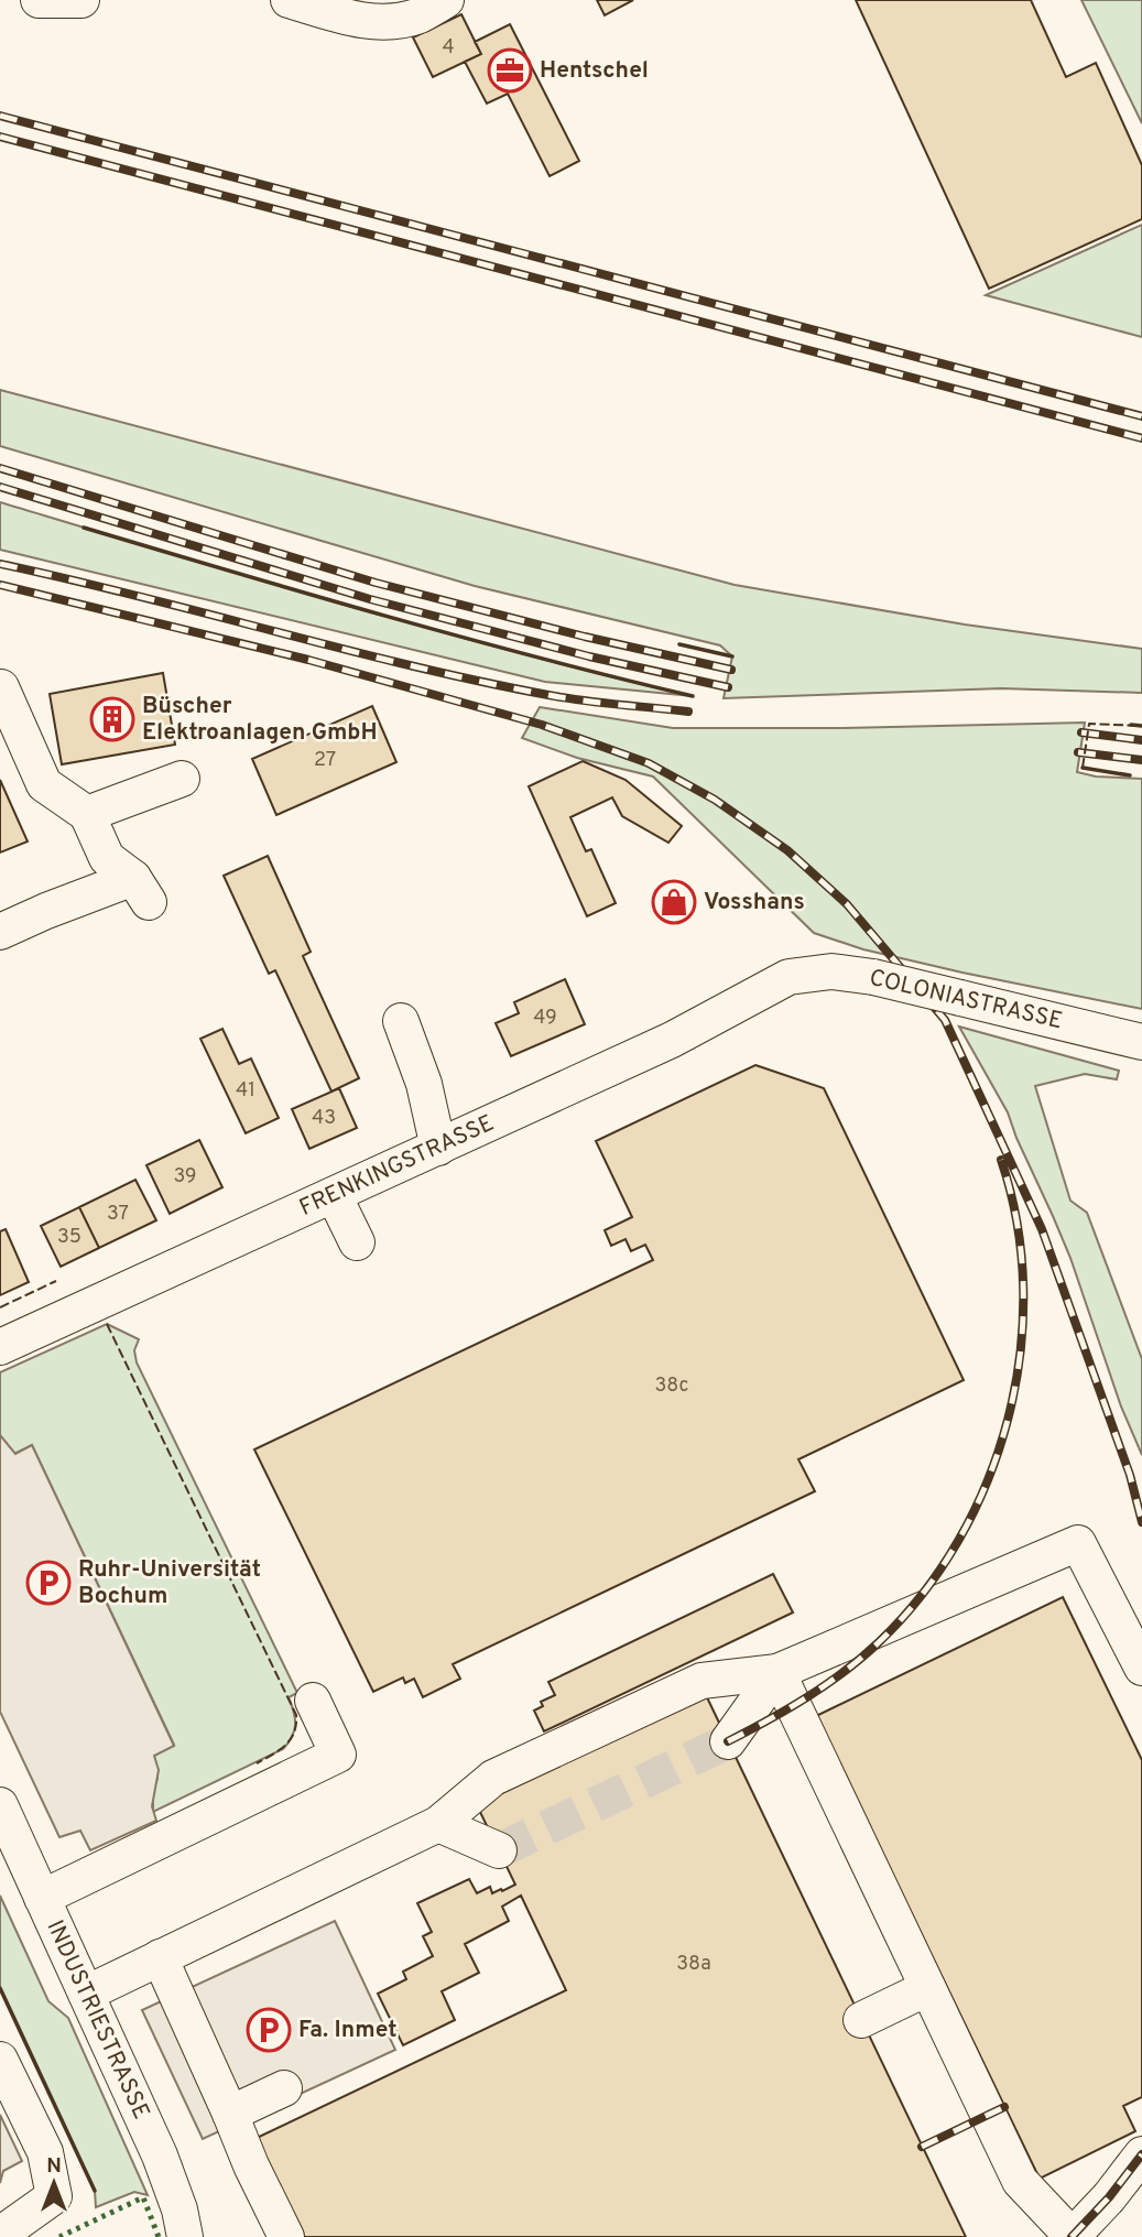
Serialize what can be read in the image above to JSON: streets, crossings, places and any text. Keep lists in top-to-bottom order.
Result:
{
  "streets": {
    "street": ["COLONIASTRASSE", "FRENKINGSTRASSE", "INDUSTRIESTRASSE"]
  },
  "crossings": [
    ["COLONIASTRASSE", "FRENKINGSTRASSE"]
  ],
  "places": {
    "office": ["Hentschel"],
    "building": ["Büscher Elektroanlagen GmbH"],
    "shop": ["Vosshans"],
    "parking": ["Ruhr-Universität Bochum", "Fa. Inmet"]
  },
  "house_numbers": [
    "4",
    "27",
    "49",
    "41",
    "43",
    "39",
    "37",
    "35",
    "38c",
    "38a"
  ],
  "north": "top"
}
